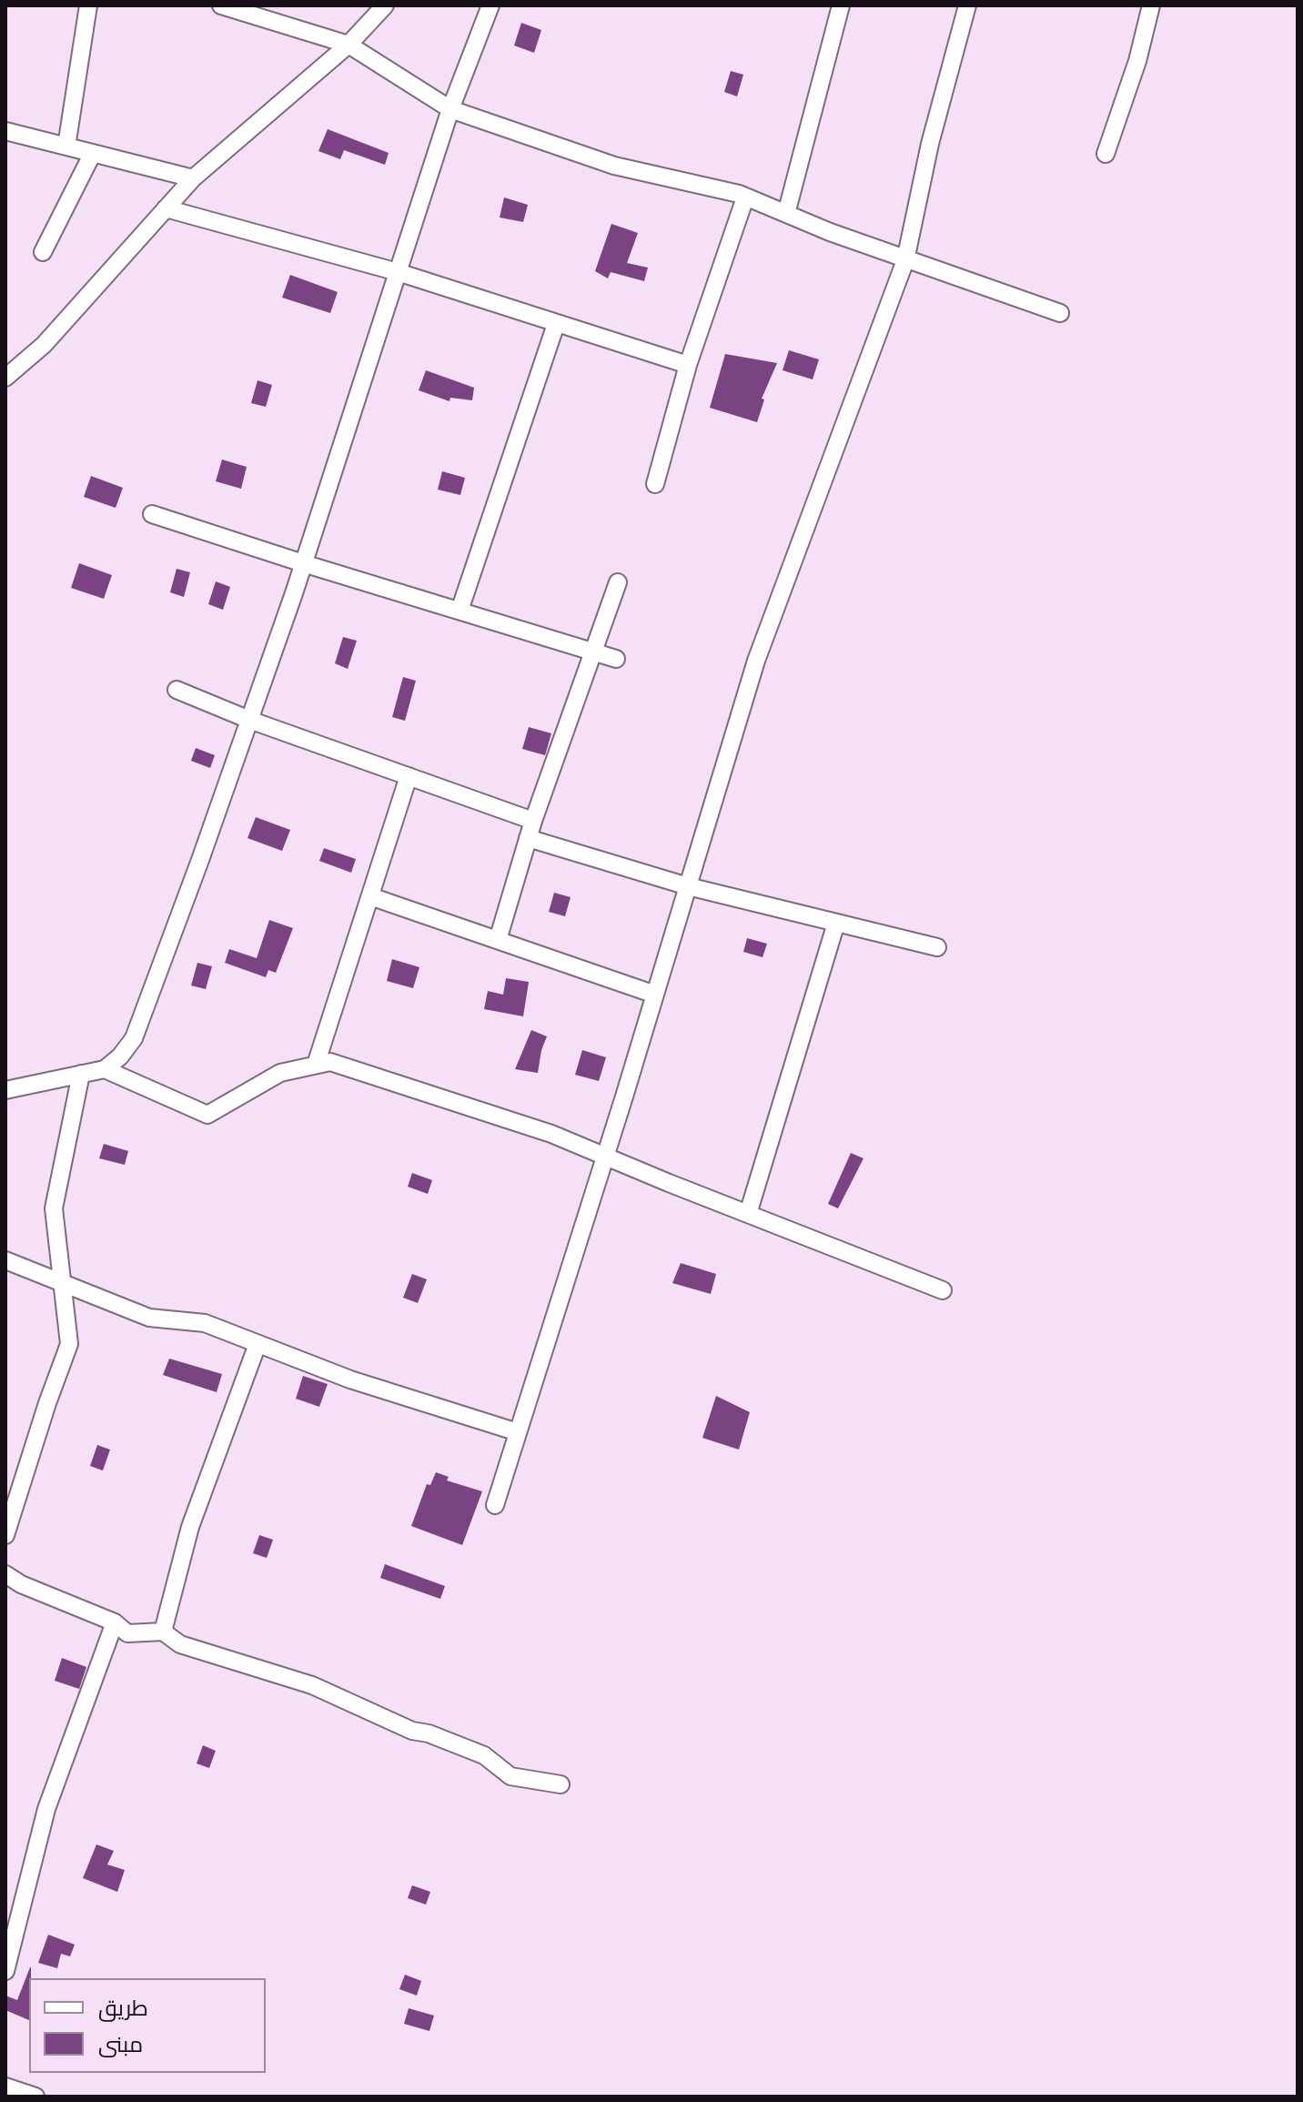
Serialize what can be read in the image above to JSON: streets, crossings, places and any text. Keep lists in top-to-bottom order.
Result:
{
  "legend": ["طريق", "مبنى"]
}
